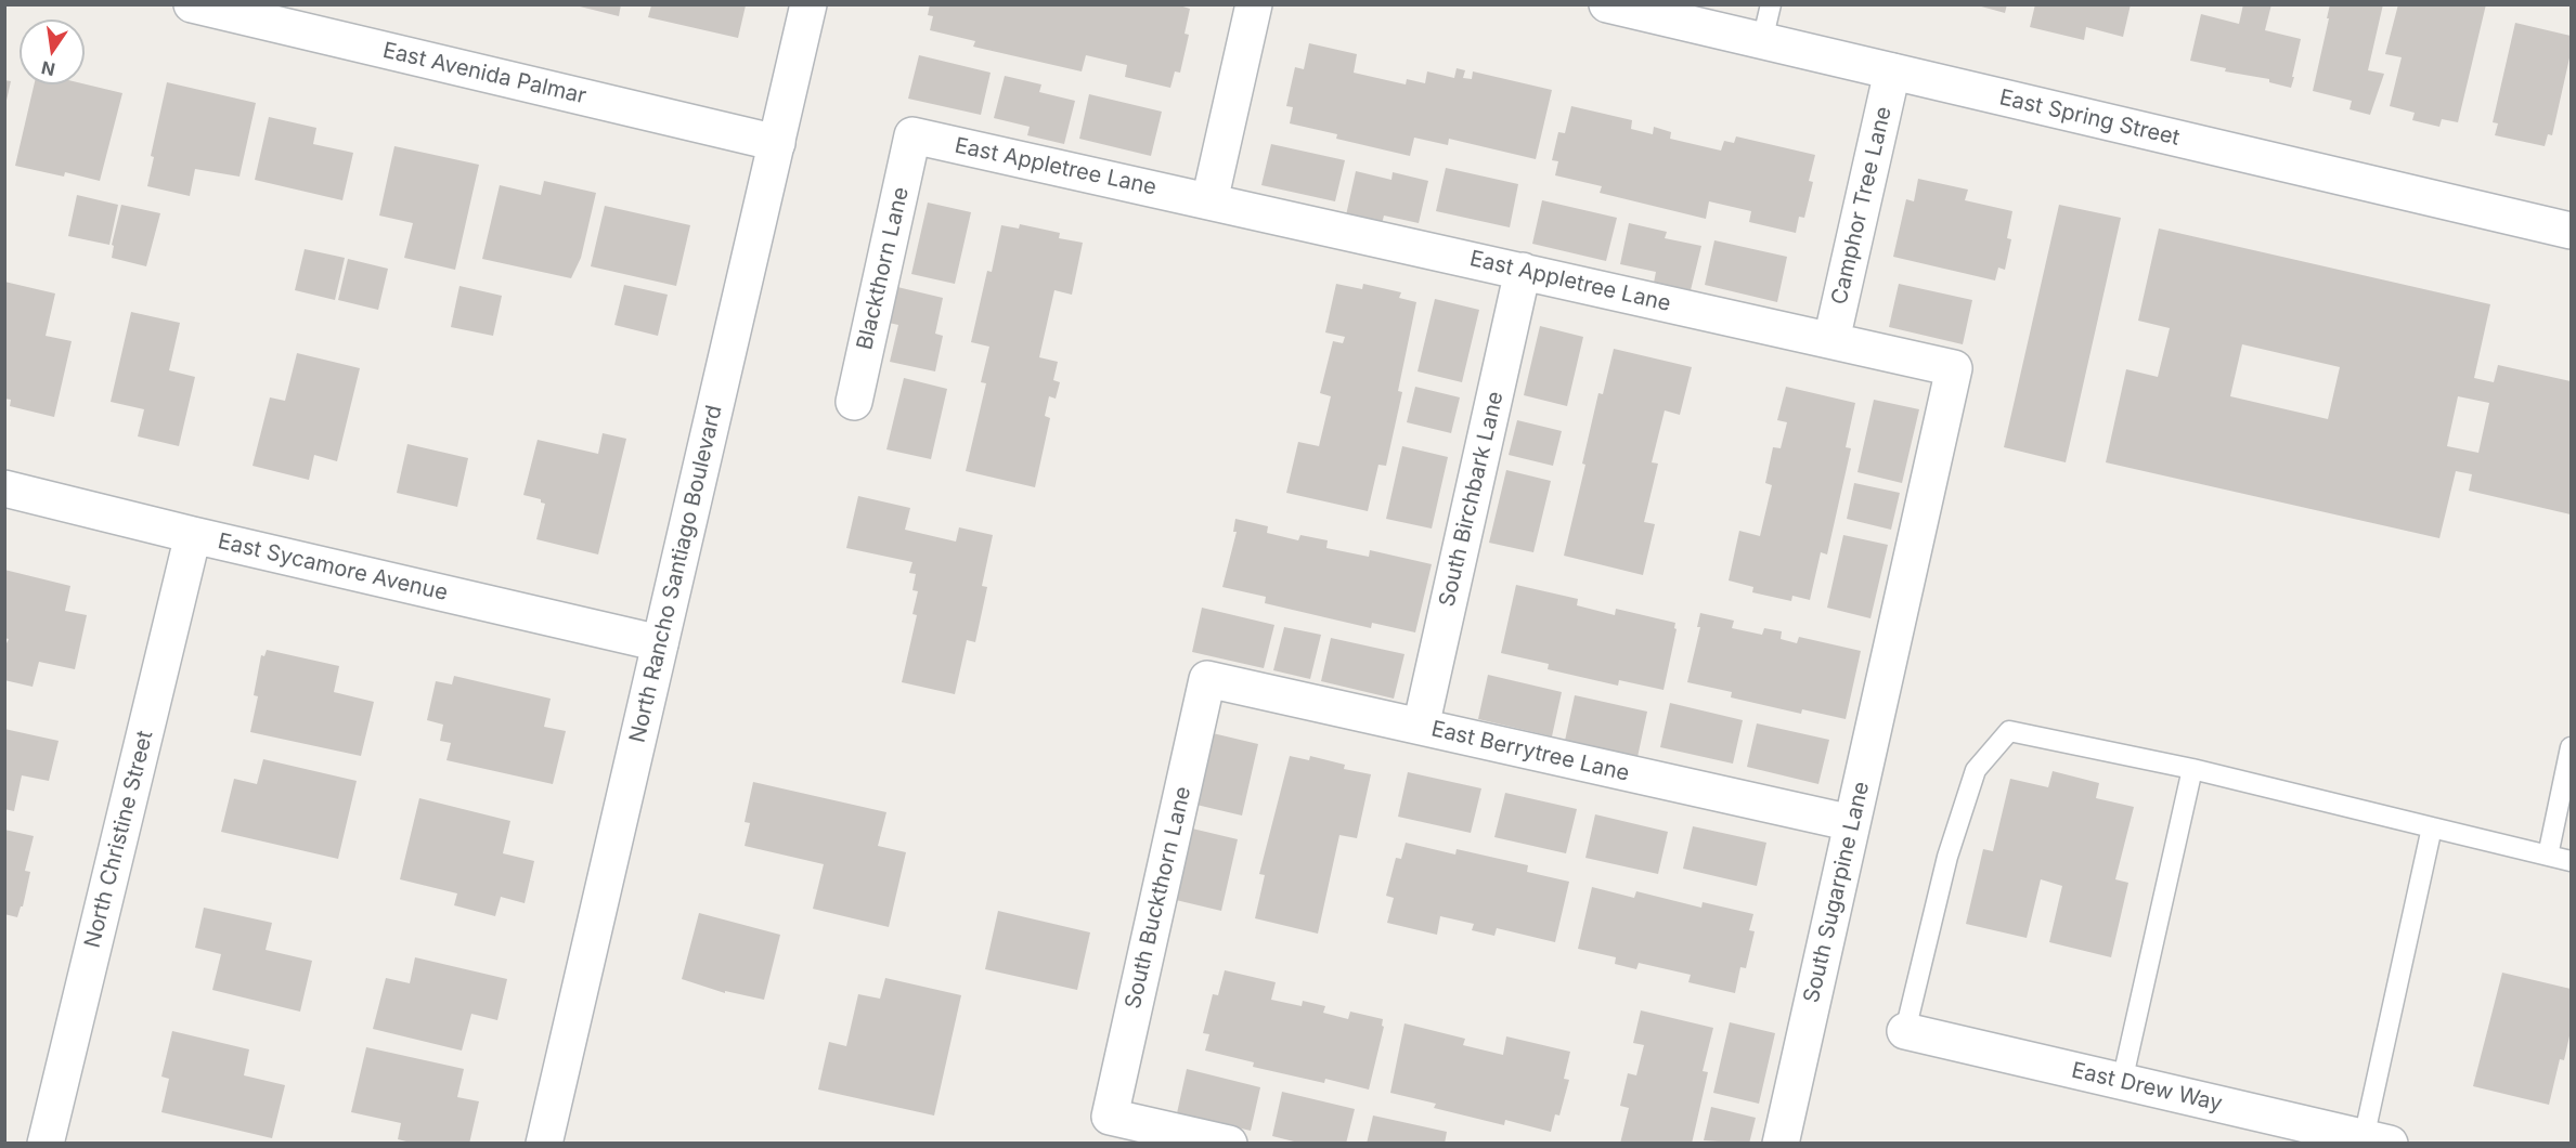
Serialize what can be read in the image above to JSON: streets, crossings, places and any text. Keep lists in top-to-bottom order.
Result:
{
  "streets": {
    "street": [
      "East Avenida Palmar",
      "East Spring Street",
      "East Appletree Lane",
      "Camphor Tree Lane",
      "Blackthorn Lane",
      "South Birchbark Lane",
      "East Sycamore Avenue",
      "North Rancho Santiago Boulevard",
      "East Berrytree Lane",
      "North Christine Street",
      "South Sugarpine Lane",
      "South Buckthorn Lane",
      "East Drew Way"
    ]
  },
  "crossings": [
    ["East Avenida Palmar", "North Rancho Santiago Boulevard"],
    ["East Spring Street", "Camphor Tree Lane"],
    ["East Appletree Lane", "Camphor Tree Lane"],
    ["East Appletree Lane", "Blackthorn Lane"],
    ["East Appletree Lane", "South Birchbark Lane"],
    ["East Appletree Lane", "South Sugarpine Lane"],
    ["South Birchbark Lane", "East Berrytree Lane"],
    ["East Sycamore Avenue", "North Rancho Santiago Boulevard"],
    ["East Sycamore Avenue", "North Christine Street"],
    ["East Berrytree Lane", "South Sugarpine Lane"],
    ["East Berrytree Lane", "South Buckthorn Lane"]
  ],
  "north": "bottom"
}
